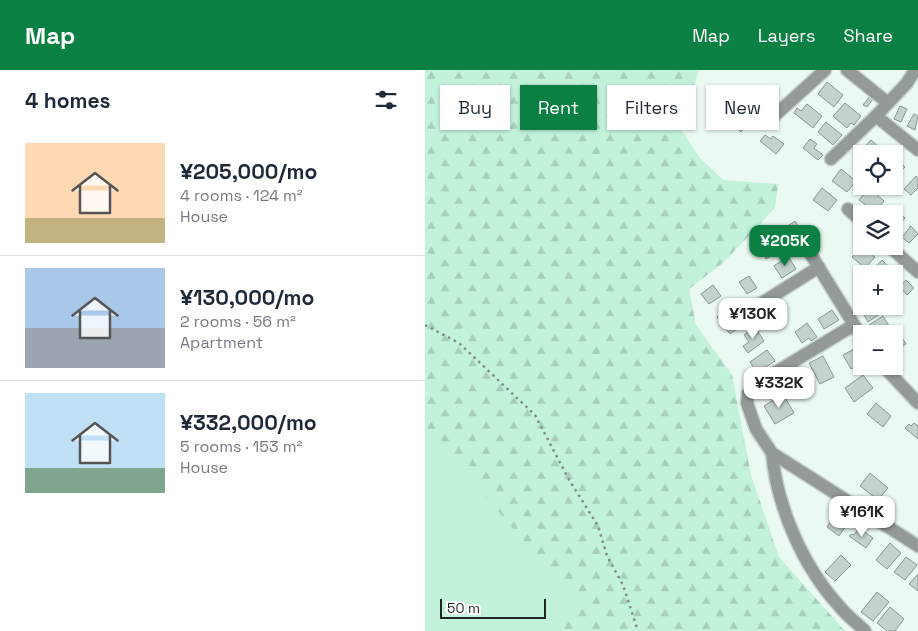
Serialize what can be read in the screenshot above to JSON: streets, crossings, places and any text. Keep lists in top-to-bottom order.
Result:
{
  "scale_bar": "50 m",
  "page": {
    "header": "Map",
    "nav": ["Map", "Layers", "Share"],
    "heading": "4 homes",
    "chip": [
      "Buy",
      "Rent",
      "Filters",
      "New"
    ],
    "list": [
      {
        "name": "¥205,000/mo",
        "note": "4 rooms · 124 m² · House"
      },
      {
        "name": "¥130,000/mo",
        "note": "2 rooms · 56 m² · Apartment"
      },
      {
        "name": "¥332,000/mo",
        "note": "5 rooms · 153 m² · House"
      }
    ],
    "map_buttons": ["+", "−"],
    "price": [
      "¥205K",
      "¥130K",
      "¥332K",
      "¥161K"
    ],
    "scale": "50 m"
  }
}
